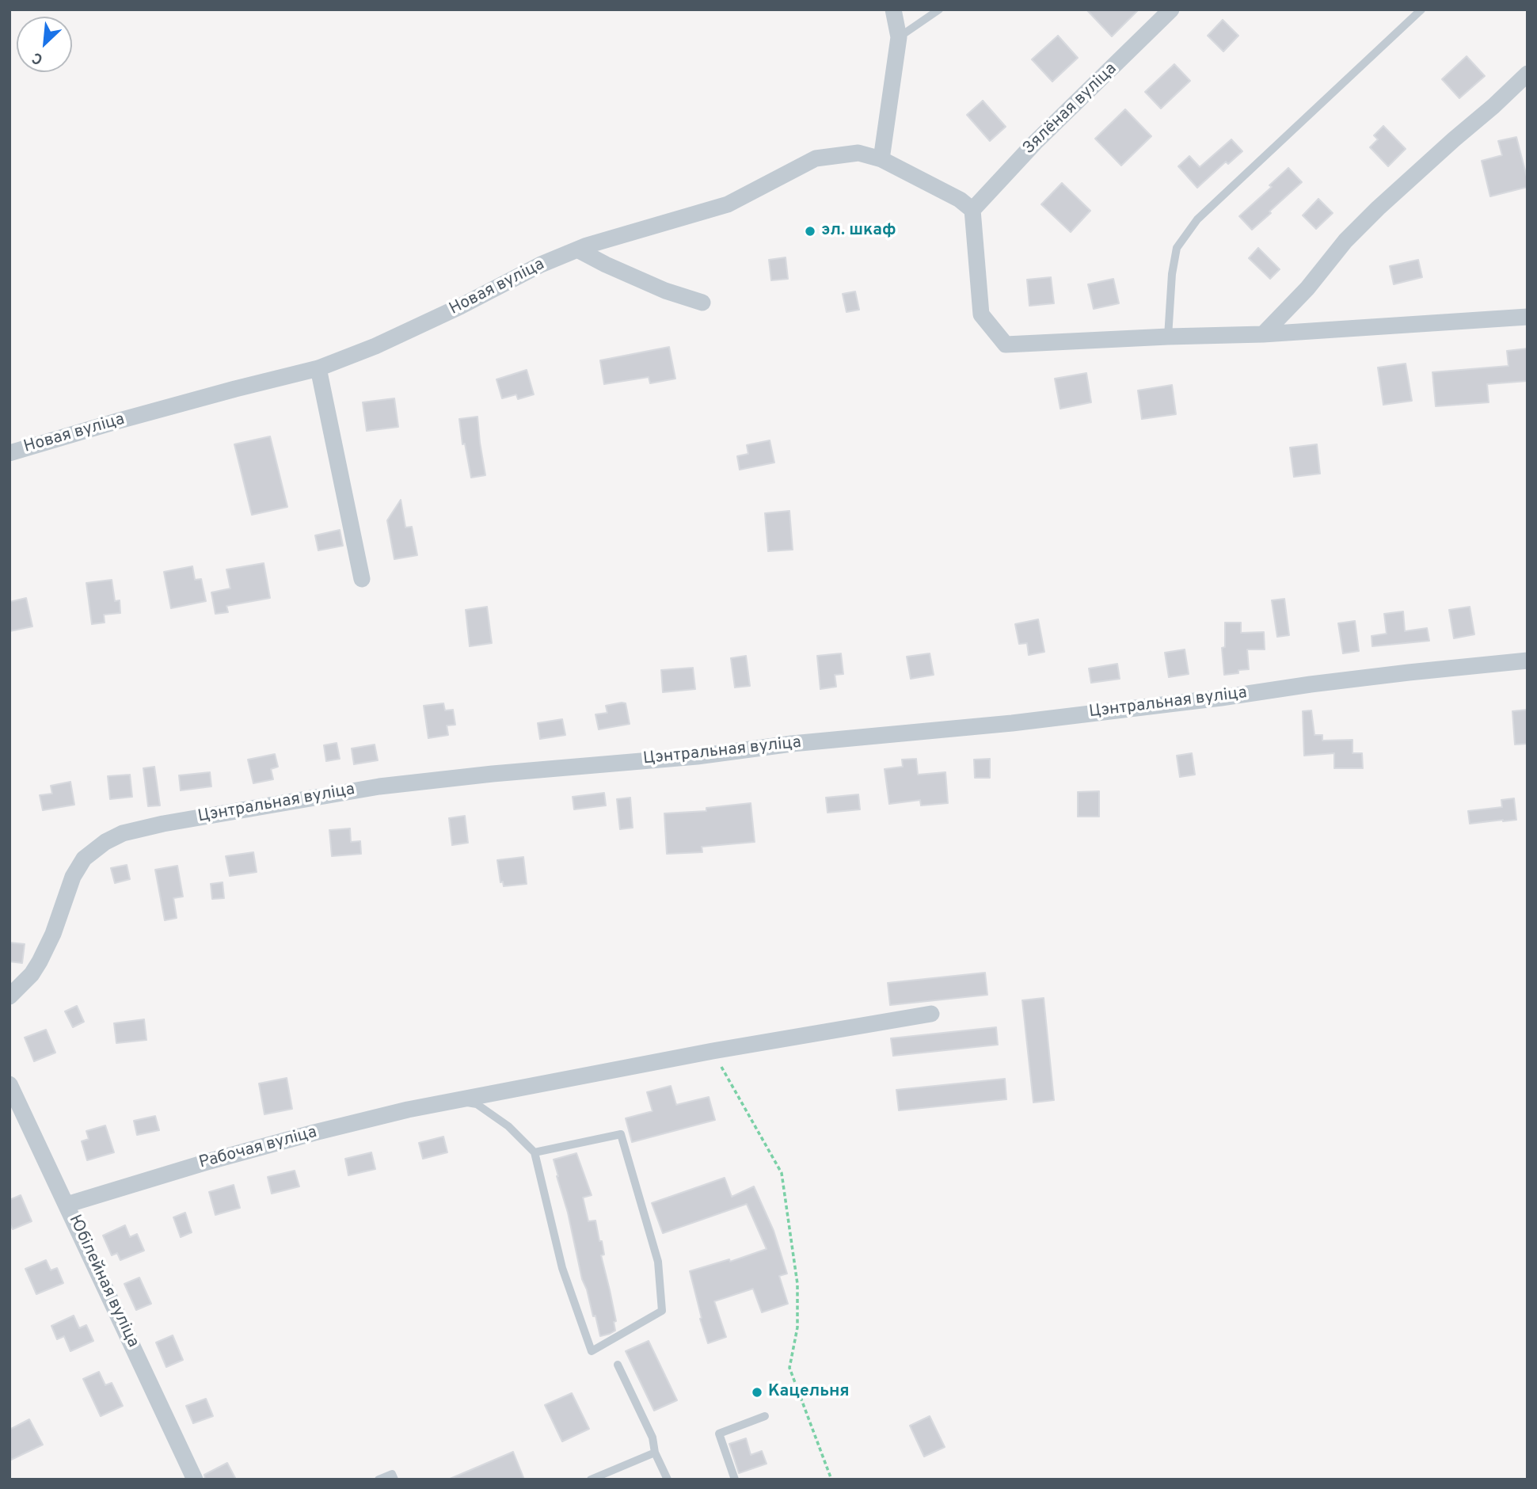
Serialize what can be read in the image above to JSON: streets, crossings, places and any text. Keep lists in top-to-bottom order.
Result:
{
  "streets": {
    "street": [
      "Зялёная вуліца",
      "Новая вуліца",
      "Цэнтральная вуліца",
      "Рабочая вуліца",
      "Юбілейная вуліца"
    ]
  },
  "crossings": [
    ["Зялёная вуліца", "Новая вуліца"],
    ["Рабочая вуліца", "Юбілейная вуліца"]
  ],
  "places": ["эл. шкаф", "Кацельня"],
  "north": "bottom left"
}
